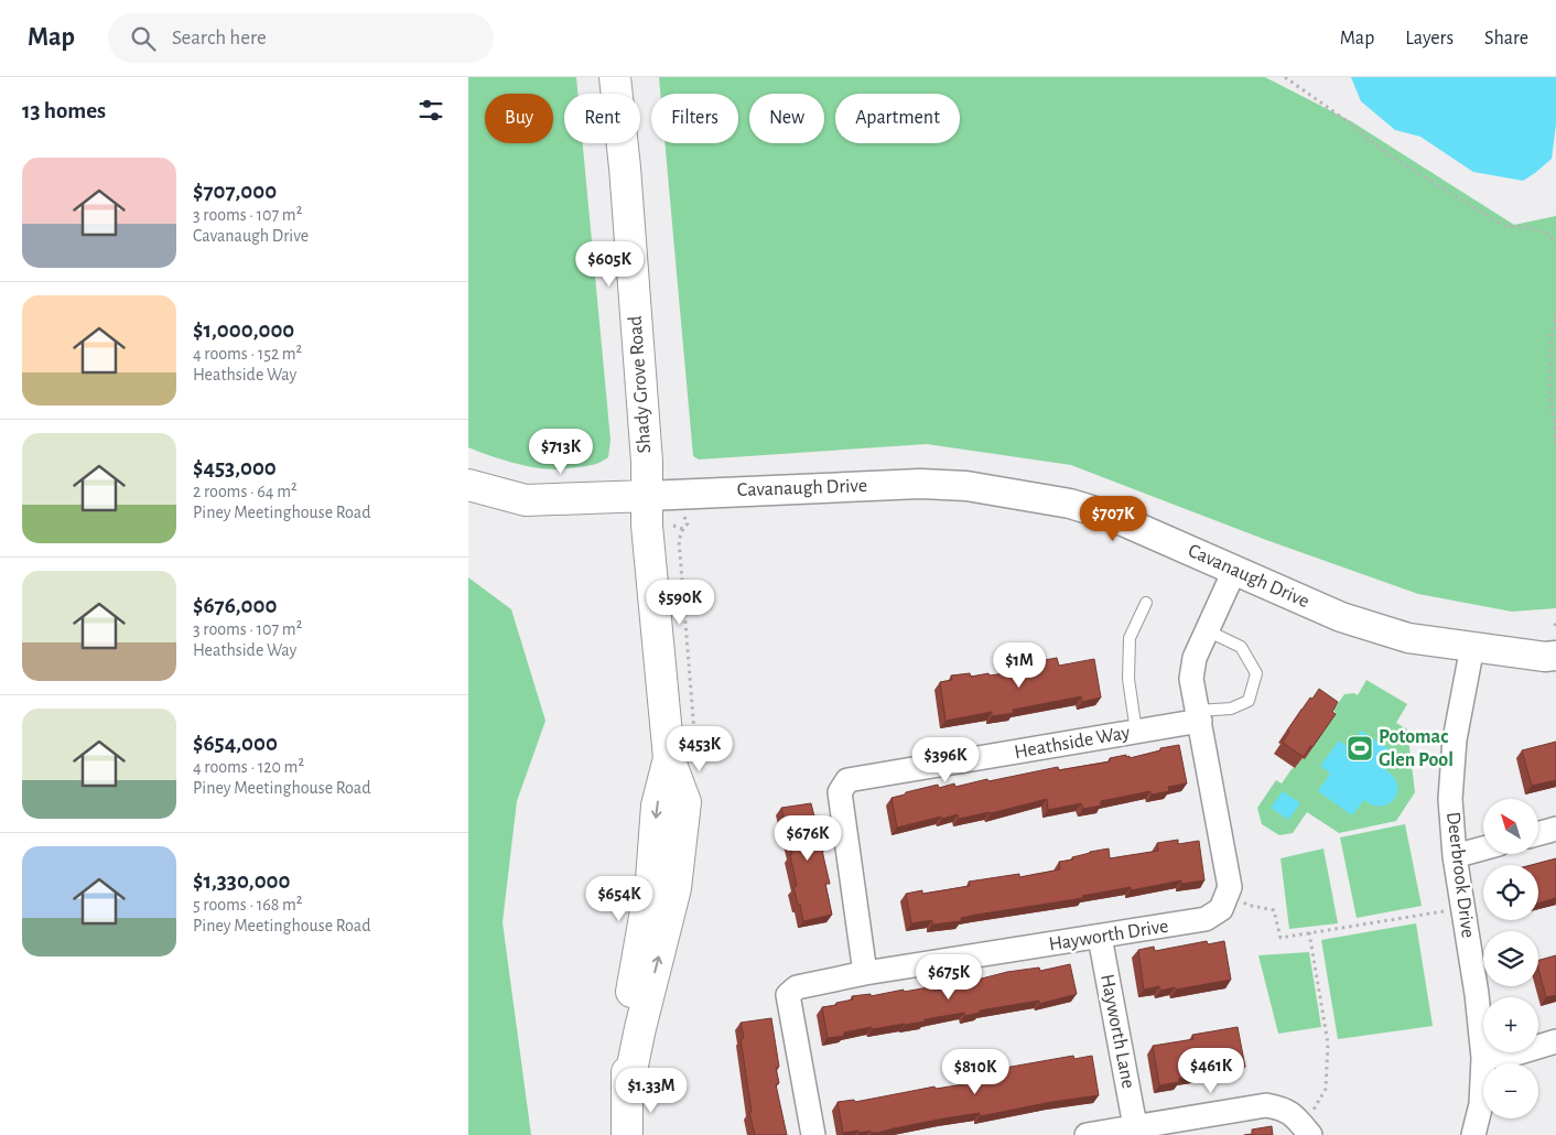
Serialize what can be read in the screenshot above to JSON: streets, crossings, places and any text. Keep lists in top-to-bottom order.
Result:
{
  "streets": {
    "main road": ["Shady Grove Road"],
    "street": [
      "Cavanaugh Drive",
      "Heathside Way",
      "Deerbrook Drive",
      "Hayworth Drive",
      "Hayworth Lane"
    ]
  },
  "crossings": [
    ["Shady Grove Road", "Cavanaugh Drive"],
    ["Cavanaugh Drive", "Deerbrook Drive"],
    ["Heathside Way", "Hayworth Drive"],
    ["Hayworth Drive", "Hayworth Lane"]
  ],
  "places": {
    "sports": ["Potomac Glen Pool"]
  },
  "north": "top left",
  "page": {
    "header": "Map",
    "search": "Search here",
    "nav": ["Map", "Layers", "Share"],
    "heading": "13 homes",
    "chip": [
      "Buy",
      "Rent",
      "Filters",
      "New",
      "Apartment"
    ],
    "list": [
      {
        "name": "$707,000",
        "note": "3 rooms · 107 m² · Cavanaugh Drive"
      },
      {
        "name": "$1,000,000",
        "note": "4 rooms · 152 m² · Heathside Way"
      },
      {
        "name": "$453,000",
        "note": "2 rooms · 64 m² · Piney Meetinghouse Road"
      },
      {
        "name": "$676,000",
        "note": "3 rooms · 107 m² · Heathside Way"
      },
      {
        "name": "$654,000",
        "note": "4 rooms · 120 m² · Piney Meetinghouse Road"
      },
      {
        "name": "$1,330,000",
        "note": "5 rooms · 168 m² · Piney Meetinghouse Road"
      }
    ],
    "price": [
      "$605K",
      "$713K",
      "$707K",
      "$590K",
      "$1M",
      "$453K",
      "$396K",
      "$676K",
      "$654K",
      "$675K",
      "$461K",
      "$810K",
      "$1.33M"
    ],
    "map_buttons": ["+", "−"]
  }
}
